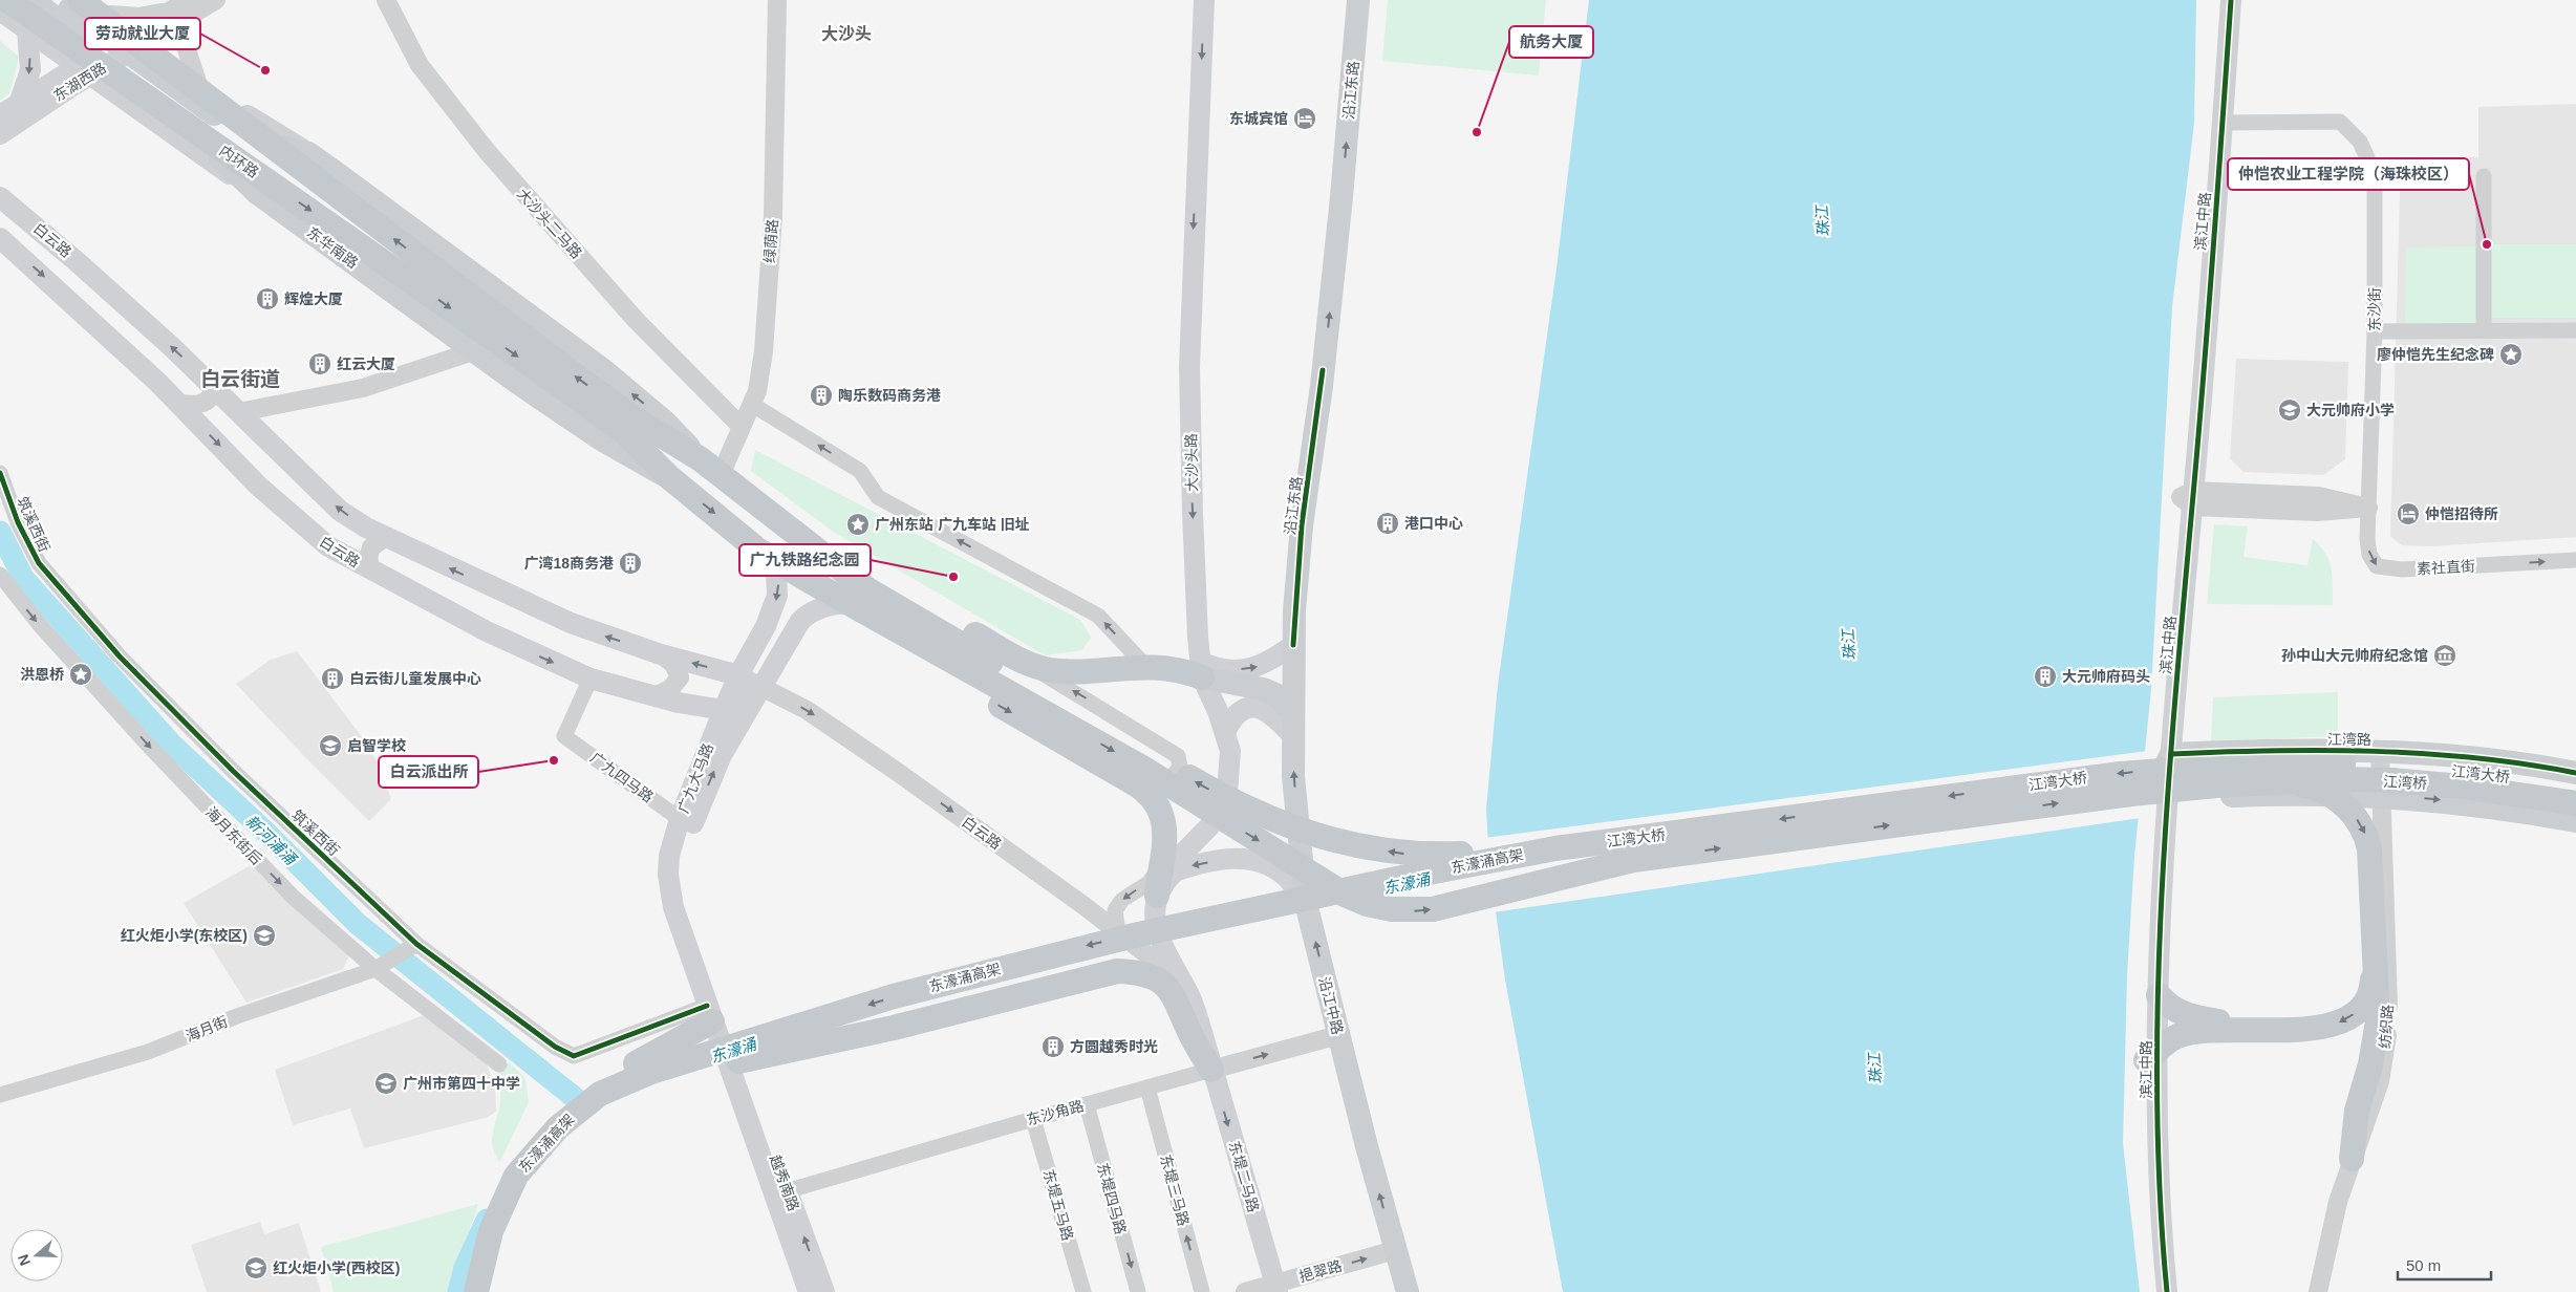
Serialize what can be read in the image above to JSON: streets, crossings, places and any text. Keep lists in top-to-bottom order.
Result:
{
  "streets": {
    "highway": [
      "内环路",
      "江湾大桥",
      "江湾桥",
      "东濠涌高架"
    ],
    "main road": [
      "东湖西路",
      "沿江东路",
      "滨江中路",
      "白云路",
      "东华南路",
      "大沙头路",
      "江湾路",
      "广九大马路",
      "沿江中路",
      "东堤二马路",
      "越秀南路"
    ],
    "street": [
      "大沙头二马路",
      "绿荫路",
      "东沙街",
      "筑溪西街",
      "素社直街",
      "广九四马路",
      "海月东街后",
      "纺织路",
      "海月街",
      "东沙角路",
      "东堤三马路",
      "东堤四马路",
      "东堤五马路",
      "挹翠路"
    ]
  },
  "crossings": [
    ["东湖西路", "东华南路"],
    ["沿江东路", "沿江中路"],
    ["滨江中路", "东沙街"],
    ["滨江中路", "江湾路"],
    ["大沙头二马路", "绿荫路"],
    ["白云路", "广九四马路"],
    ["白云路", "广九大马路"],
    ["白云路", "东堤二马路"],
    ["东沙街", "素社直街"],
    ["大沙头路", "东堤二马路"],
    ["筑溪西街", "广九大马路"],
    ["筑溪西街", "海月街"],
    ["筑溪西街", "越秀南路"],
    ["江湾路", "纺织路"],
    ["江湾大桥", "江湾桥"],
    ["江湾大桥", "东濠涌高架"],
    ["广九四马路", "广九大马路"],
    ["广九大马路", "越秀南路"],
    ["海月东街后", "海月街"],
    ["东濠涌高架", "越秀南路"],
    ["沿江中路", "东沙角路"],
    ["沿江中路", "挹翠路"],
    ["东沙角路", "东堤二马路"],
    ["东沙角路", "越秀南路"],
    ["东沙角路", "东堤三马路"],
    ["东沙角路", "东堤四马路"],
    ["东沙角路", "东堤五马路"],
    ["东堤二马路", "挹翠路"]
  ],
  "one_way": [
    "沿江东路",
    "大沙头路",
    "素社直街",
    "海月东街后",
    "沿江中路",
    "东堤二马路",
    "东堤三马路",
    "东堤四马路",
    "挹翠路"
  ],
  "districts": ["大沙头", "白云街道"],
  "water": ["珠江", "新河浦涌", "东濠涌"],
  "places": {
    "other": [
      "劳动就业大厦",
      "航务大厦",
      "仲恺农业工程学院（海珠校区）",
      "广九铁路纪念园",
      "白云派出所"
    ],
    "hotel": ["东城宾馆", "仲恺招待所"],
    "building": [
      "辉煌大厦",
      "红云大厦",
      "陶乐数码商务港",
      "港口中心",
      "广湾18商务港",
      "大元帅府码头",
      "白云街儿童发展中心",
      "方圆越秀时光"
    ],
    "place": ["廖仲恺先生纪念碑", "广州东站 广九车站 旧址", "洪恩桥"],
    "school or university": [
      "大元帅府小学",
      "启智学校",
      "红火炬小学(东校区)",
      "广州市第四十中学",
      "红火炬小学(西校区)"
    ],
    "museum": ["孙中山大元帅府纪念馆"]
  },
  "scale_bar": "50 m",
  "north": "left"
}
